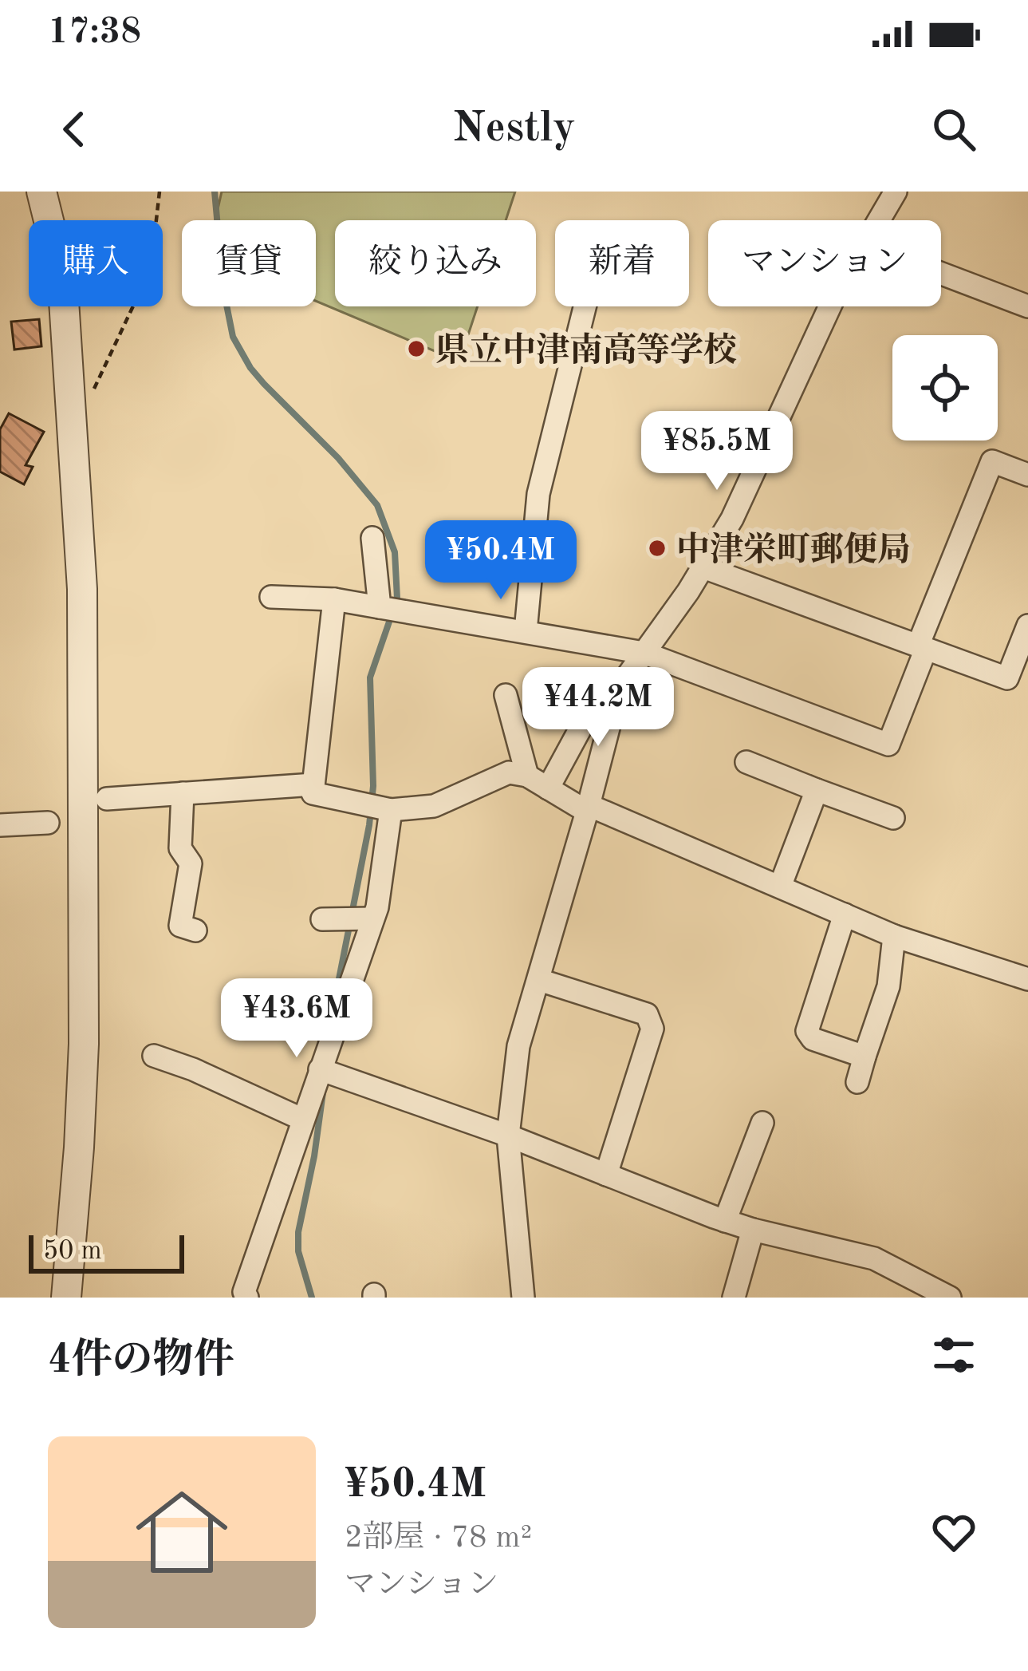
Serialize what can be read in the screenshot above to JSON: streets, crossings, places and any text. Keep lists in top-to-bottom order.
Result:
{
  "places": ["県立中津南高等学校", "中津栄町郵便局"],
  "scale_bar": "50 m",
  "page": {
    "status": "17:38",
    "header": "Nestly",
    "chip": [
      "購入",
      "賃貸",
      "絞り込み",
      "新着",
      "マンション"
    ],
    "price": [
      "¥85.5M",
      "¥50.4M",
      "¥44.2M",
      "¥43.6M"
    ],
    "scale": "50 m",
    "heading": "4件の物件",
    "list": [
      {
        "name": "¥50.4M",
        "note": "2部屋 · 78 m² · マンション"
      }
    ]
  }
}
